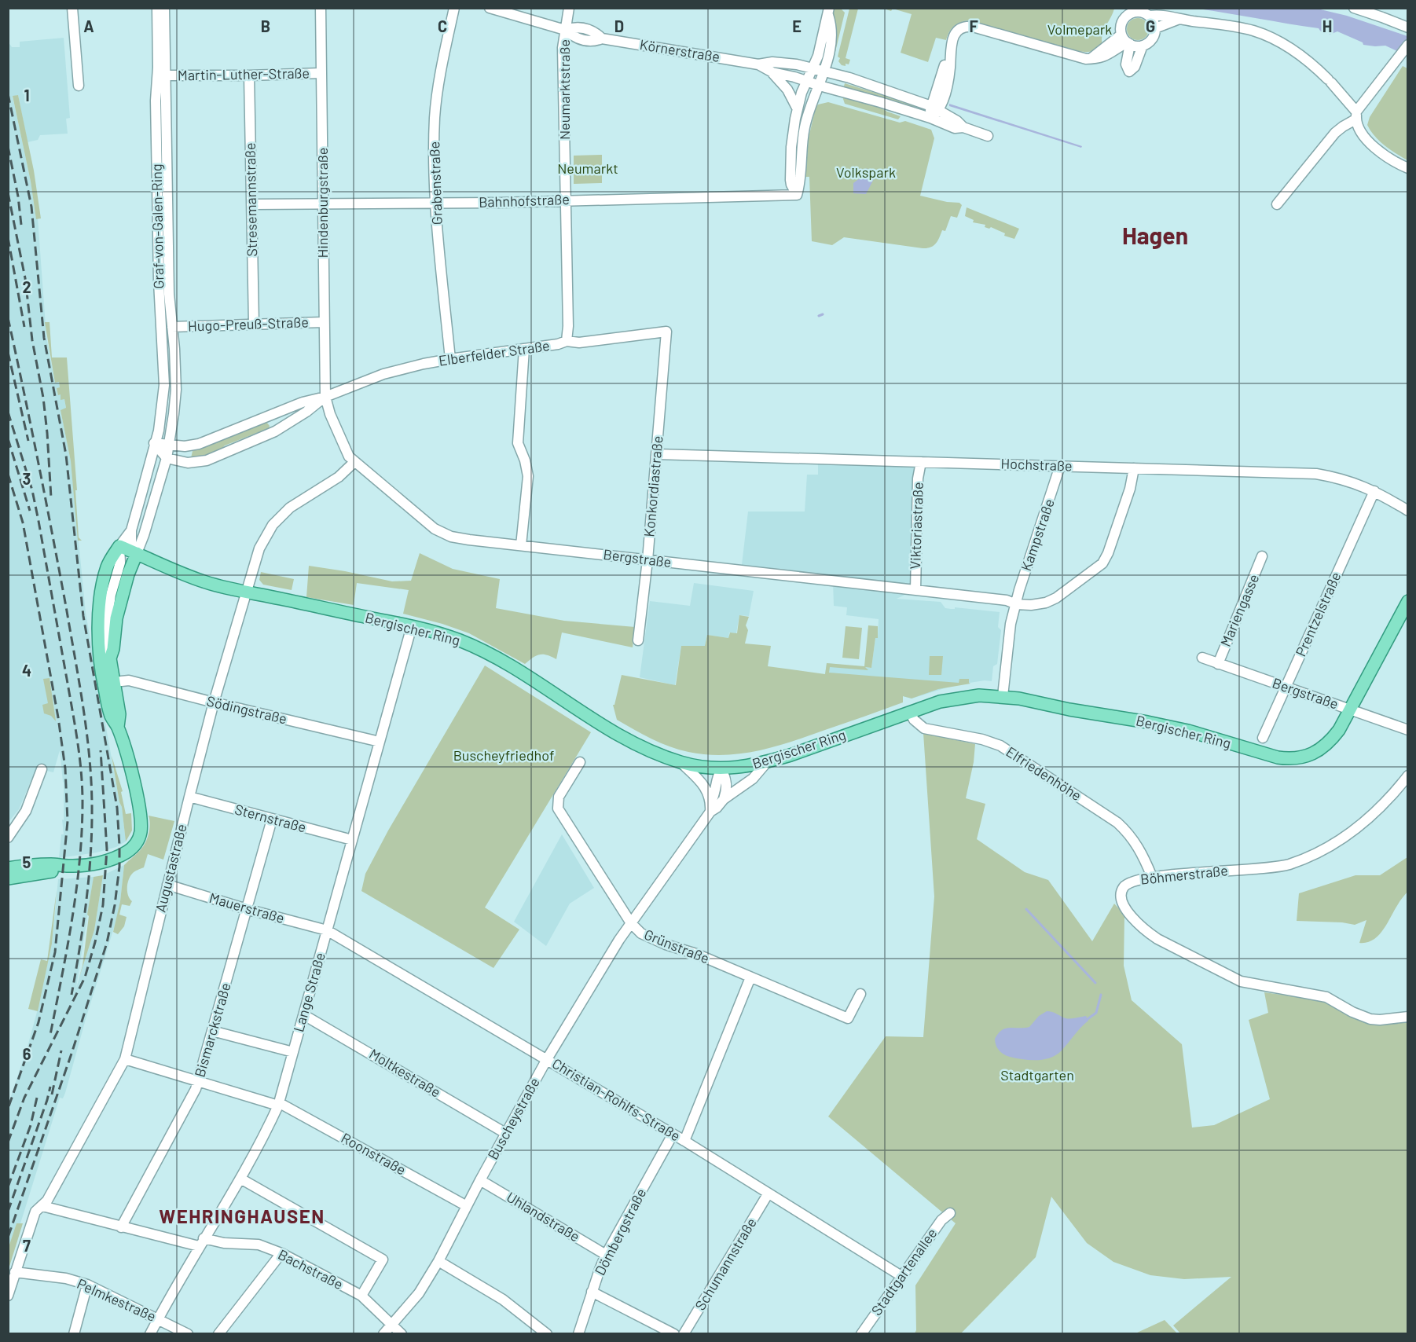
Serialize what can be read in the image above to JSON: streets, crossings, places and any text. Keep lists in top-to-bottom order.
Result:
{
  "streets": {
    "main road": ["Bergischer Ring"],
    "street": [
      "Körnerstraße",
      "Martin-Luther-Straße",
      "Neumarktstraße",
      "Grabenstraße",
      "Stresemannstraße",
      "Bahnhofstraße",
      "Hindenburgstraße",
      "Graf-von-Galen-Ring",
      "Hugo-Preuß-Straße",
      "Elberfelder Straße",
      "Hochstraße",
      "Konkordiastraße",
      "Viktoriastraße",
      "Kampstraße",
      "Bergstraße",
      "Mariengasse",
      "Prentzelstraße",
      "Södingstraße",
      "Elfriedenhöhe",
      "Sternstraße",
      "Augustastraße",
      "Böhmerstraße",
      "Mauerstraße",
      "Grünstraße",
      "Lange Straße",
      "Bismarckstraße",
      "Moltkestraße",
      "Christian-Rohlfs-Straße",
      "Buscheystraße",
      "Roonstraße",
      "Uhlandstraße",
      "Dömbergstraße",
      "Schumannstraße",
      "Bachstraße",
      "Stadtgartenallee",
      "Pelmkestraße"
    ]
  },
  "crossings": [
    ["Körnerstraße", "Neumarktstraße"],
    ["Martin-Luther-Straße", "Stresemannstraße"],
    ["Martin-Luther-Straße", "Hindenburgstraße"],
    ["Martin-Luther-Straße", "Graf-von-Galen-Ring"],
    ["Neumarktstraße", "Bahnhofstraße"],
    ["Neumarktstraße", "Elberfelder Straße"],
    ["Grabenstraße", "Bahnhofstraße"],
    ["Grabenstraße", "Elberfelder Straße"],
    ["Stresemannstraße", "Bahnhofstraße"],
    ["Stresemannstraße", "Hugo-Preuß-Straße"],
    ["Bahnhofstraße", "Hindenburgstraße"],
    ["Hindenburgstraße", "Hugo-Preuß-Straße"],
    ["Hindenburgstraße", "Elberfelder Straße"],
    ["Hindenburgstraße", "Bergstraße"],
    ["Graf-von-Galen-Ring", "Hugo-Preuß-Straße"],
    ["Graf-von-Galen-Ring", "Elberfelder Straße"],
    ["Elberfelder Straße", "Konkordiastraße"],
    ["Elberfelder Straße", "Bergstraße"],
    ["Hochstraße", "Konkordiastraße"],
    ["Hochstraße", "Viktoriastraße"],
    ["Hochstraße", "Kampstraße"],
    ["Hochstraße", "Bergstraße"],
    ["Hochstraße", "Prentzelstraße"],
    ["Konkordiastraße", "Bergstraße"],
    ["Viktoriastraße", "Bergstraße"],
    ["Kampstraße", "Bergstraße"],
    ["Kampstraße", "Bergischer Ring"],
    ["Bergstraße", "Mariengasse"],
    ["Bergstraße", "Prentzelstraße"],
    ["Bergstraße", "Bergischer Ring"],
    ["Bergstraße", "Augustastraße"],
    ["Bergischer Ring", "Elfriedenhöhe"],
    ["Bergischer Ring", "Augustastraße"],
    ["Bergischer Ring", "Lange Straße"],
    ["Bergischer Ring", "Buscheystraße"],
    ["Södingstraße", "Augustastraße"],
    ["Södingstraße", "Lange Straße"],
    ["Elfriedenhöhe", "Böhmerstraße"],
    ["Sternstraße", "Augustastraße"],
    ["Sternstraße", "Lange Straße"],
    ["Sternstraße", "Bismarckstraße"],
    ["Augustastraße", "Mauerstraße"],
    ["Augustastraße", "Roonstraße"],
    ["Augustastraße", "Bachstraße"],
    ["Augustastraße", "Pelmkestraße"],
    ["Mauerstraße", "Lange Straße"],
    ["Mauerstraße", "Bismarckstraße"],
    ["Mauerstraße", "Christian-Rohlfs-Straße"],
    ["Grünstraße", "Buscheystraße"],
    ["Lange Straße", "Moltkestraße"],
    ["Lange Straße", "Christian-Rohlfs-Straße"],
    ["Lange Straße", "Roonstraße"],
    ["Lange Straße", "Bachstraße"],
    ["Lange Straße", "Pelmkestraße"],
    ["Bismarckstraße", "Roonstraße"],
    ["Bismarckstraße", "Bachstraße"],
    ["Moltkestraße", "Buscheystraße"],
    ["Christian-Rohlfs-Straße", "Buscheystraße"],
    ["Christian-Rohlfs-Straße", "Dömbergstraße"],
    ["Christian-Rohlfs-Straße", "Schumannstraße"],
    ["Christian-Rohlfs-Straße", "Stadtgartenallee"],
    ["Buscheystraße", "Roonstraße"],
    ["Buscheystraße", "Uhlandstraße"],
    ["Buscheystraße", "Bachstraße"],
    ["Uhlandstraße", "Dömbergstraße"]
  ],
  "districts": ["Hagen", "WEHRINGHAUSEN"],
  "parks": [
    "Volmepark",
    "Neumarkt",
    "Volkspark",
    "Buscheyfriedhof",
    "Stadtgarten"
  ],
  "grid": {
    "columns": [
      "A",
      "B",
      "C",
      "D",
      "E",
      "F",
      "G",
      "H"
    ],
    "rows": [
      "1",
      "2",
      "3",
      "4",
      "5",
      "6",
      "7"
    ]
  }
}
